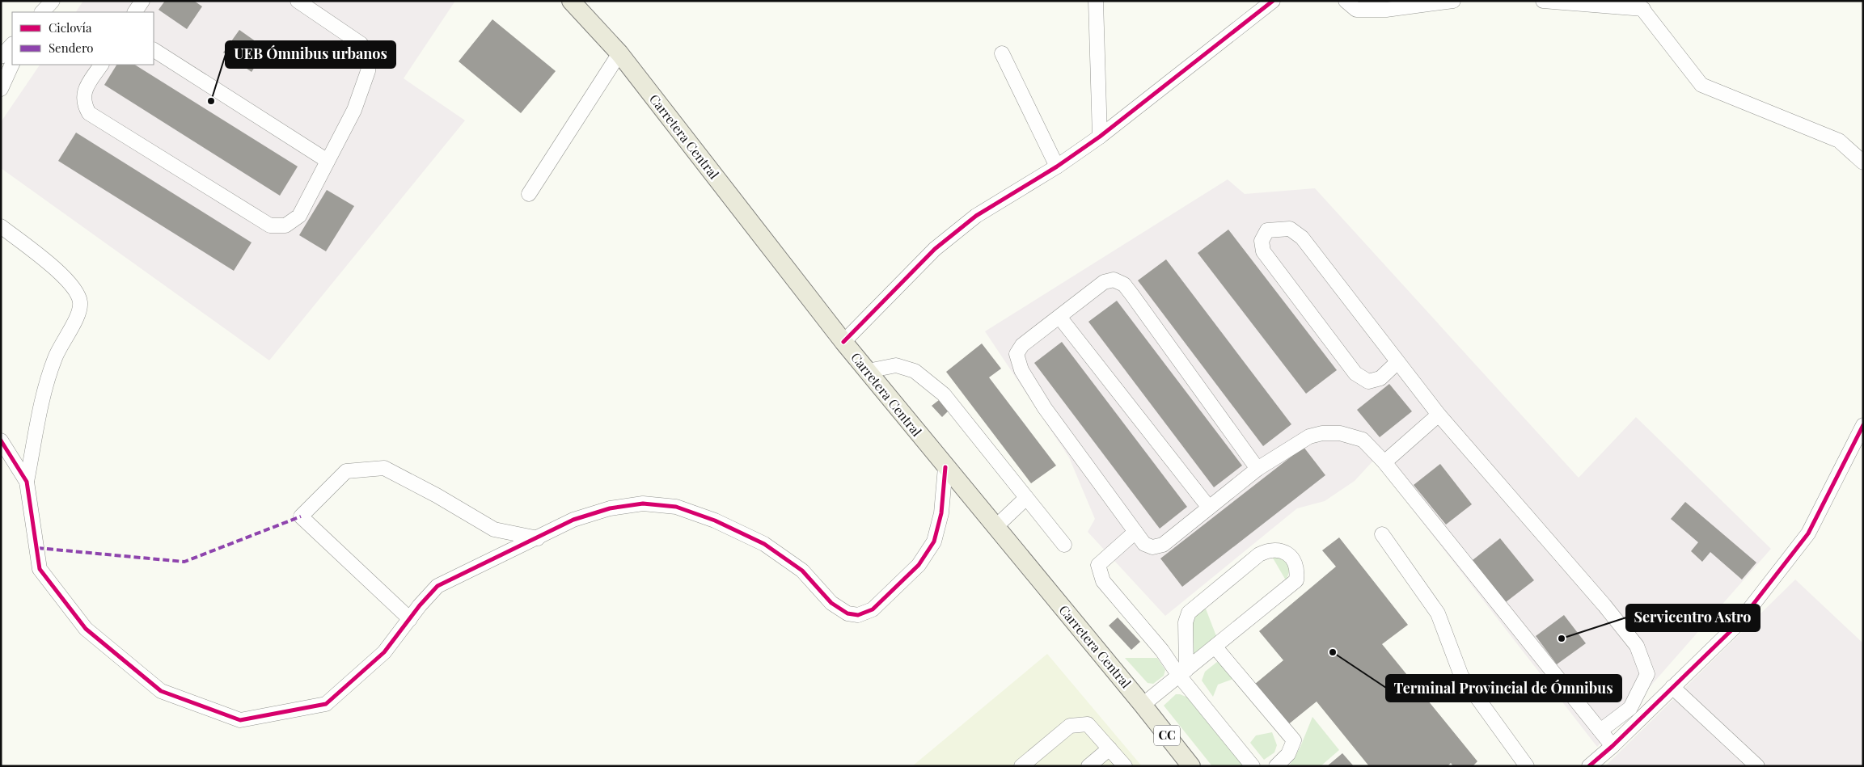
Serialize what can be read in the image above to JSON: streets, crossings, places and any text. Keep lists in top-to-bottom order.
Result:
{
  "streets": {
    "main road": ["Carretera Central", "CC"]
  },
  "places": ["UEB Ómnibus urbanos", "Servicentro Astro", "Terminal Provincial de Ómnibus"],
  "legend": ["Ciclovía", "Sendero"]
}
